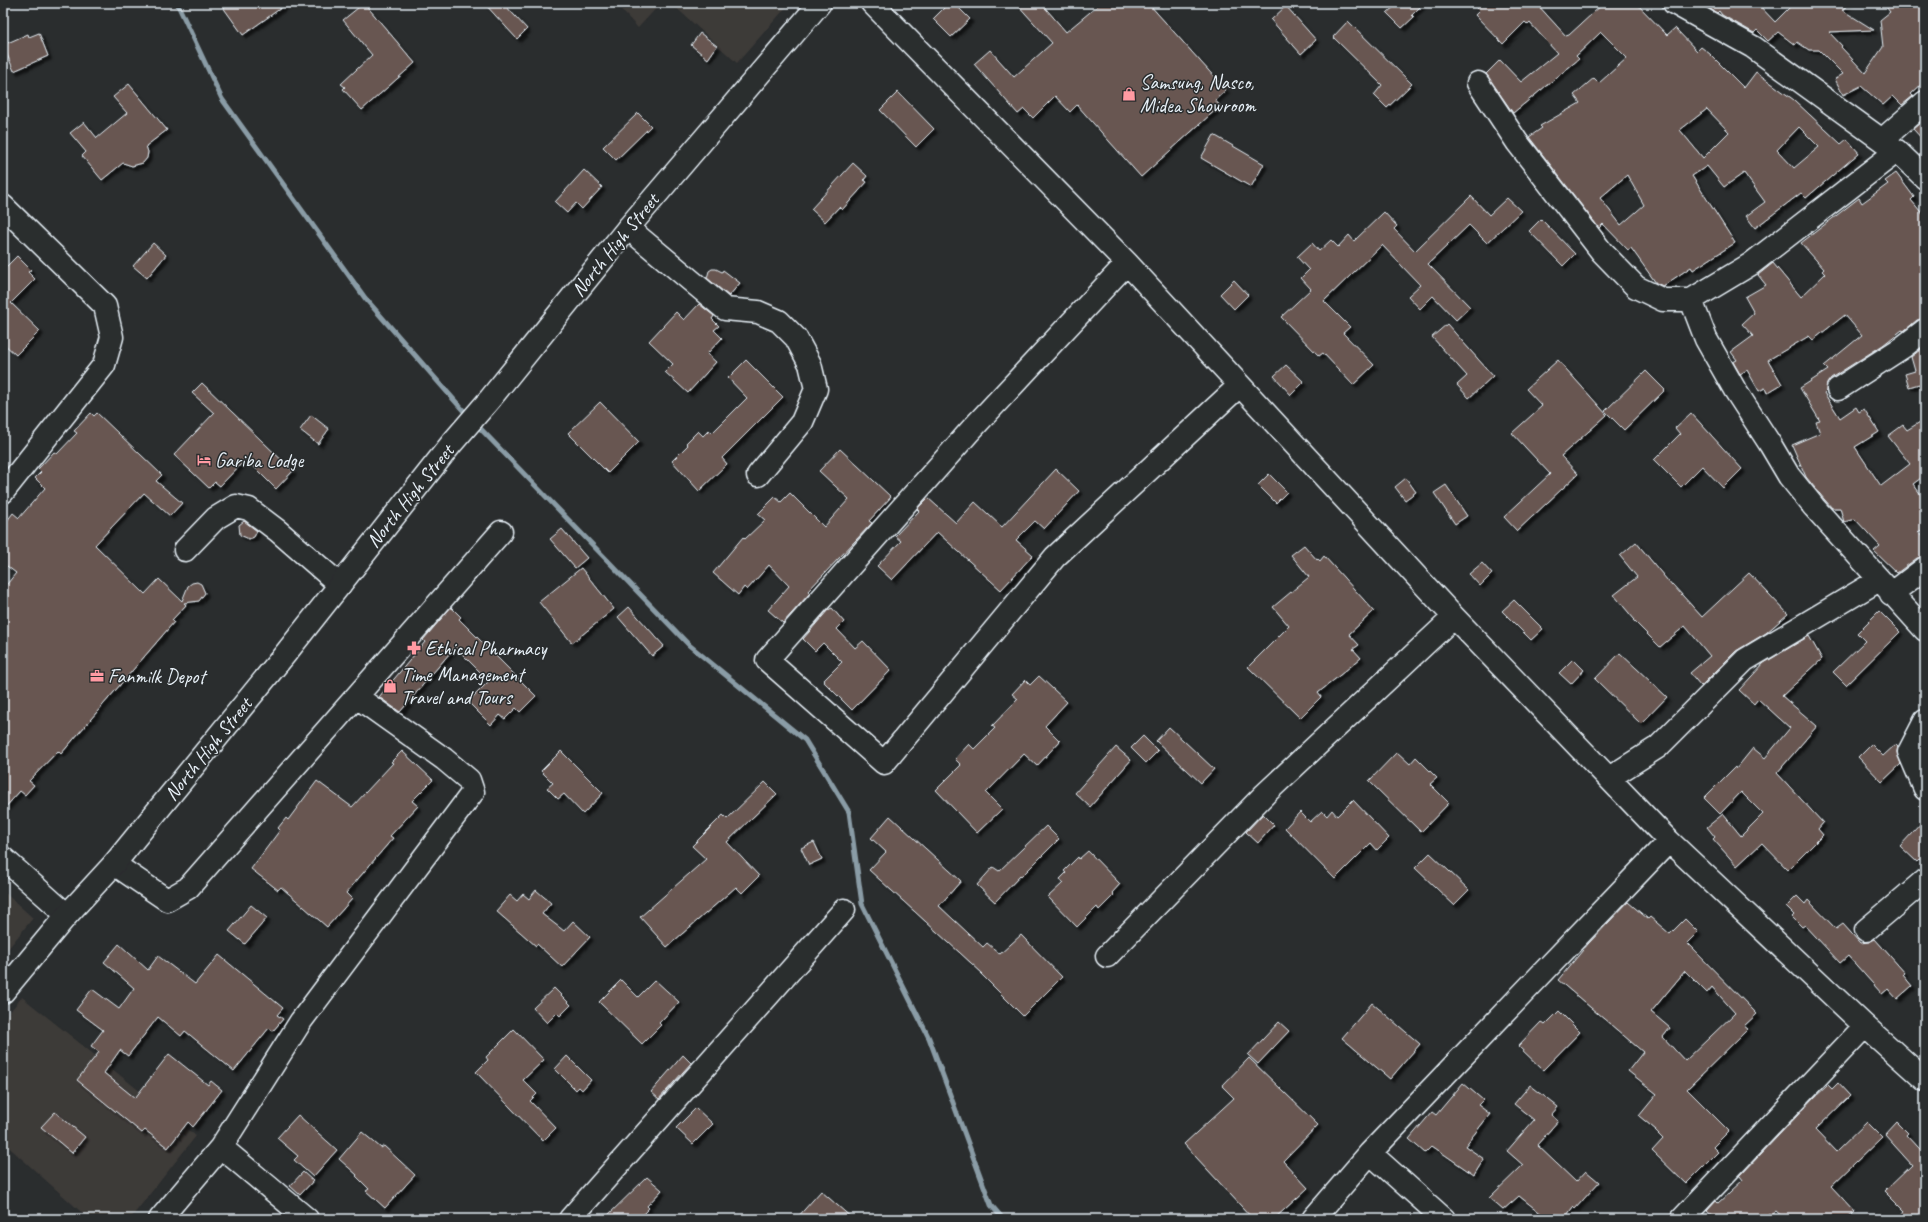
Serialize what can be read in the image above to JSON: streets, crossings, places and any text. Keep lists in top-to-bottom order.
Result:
{
  "streets": {
    "main road": ["North High Street"]
  },
  "places": {
    "shop": ["Samsung, Nasco, Midea Showroom", "Time Management Travel and Tours"],
    "hotel": ["Gariba Lodge"],
    "pharmacy": ["Ethical Pharmacy"],
    "office": ["Fanmilk Depot"]
  }
}
